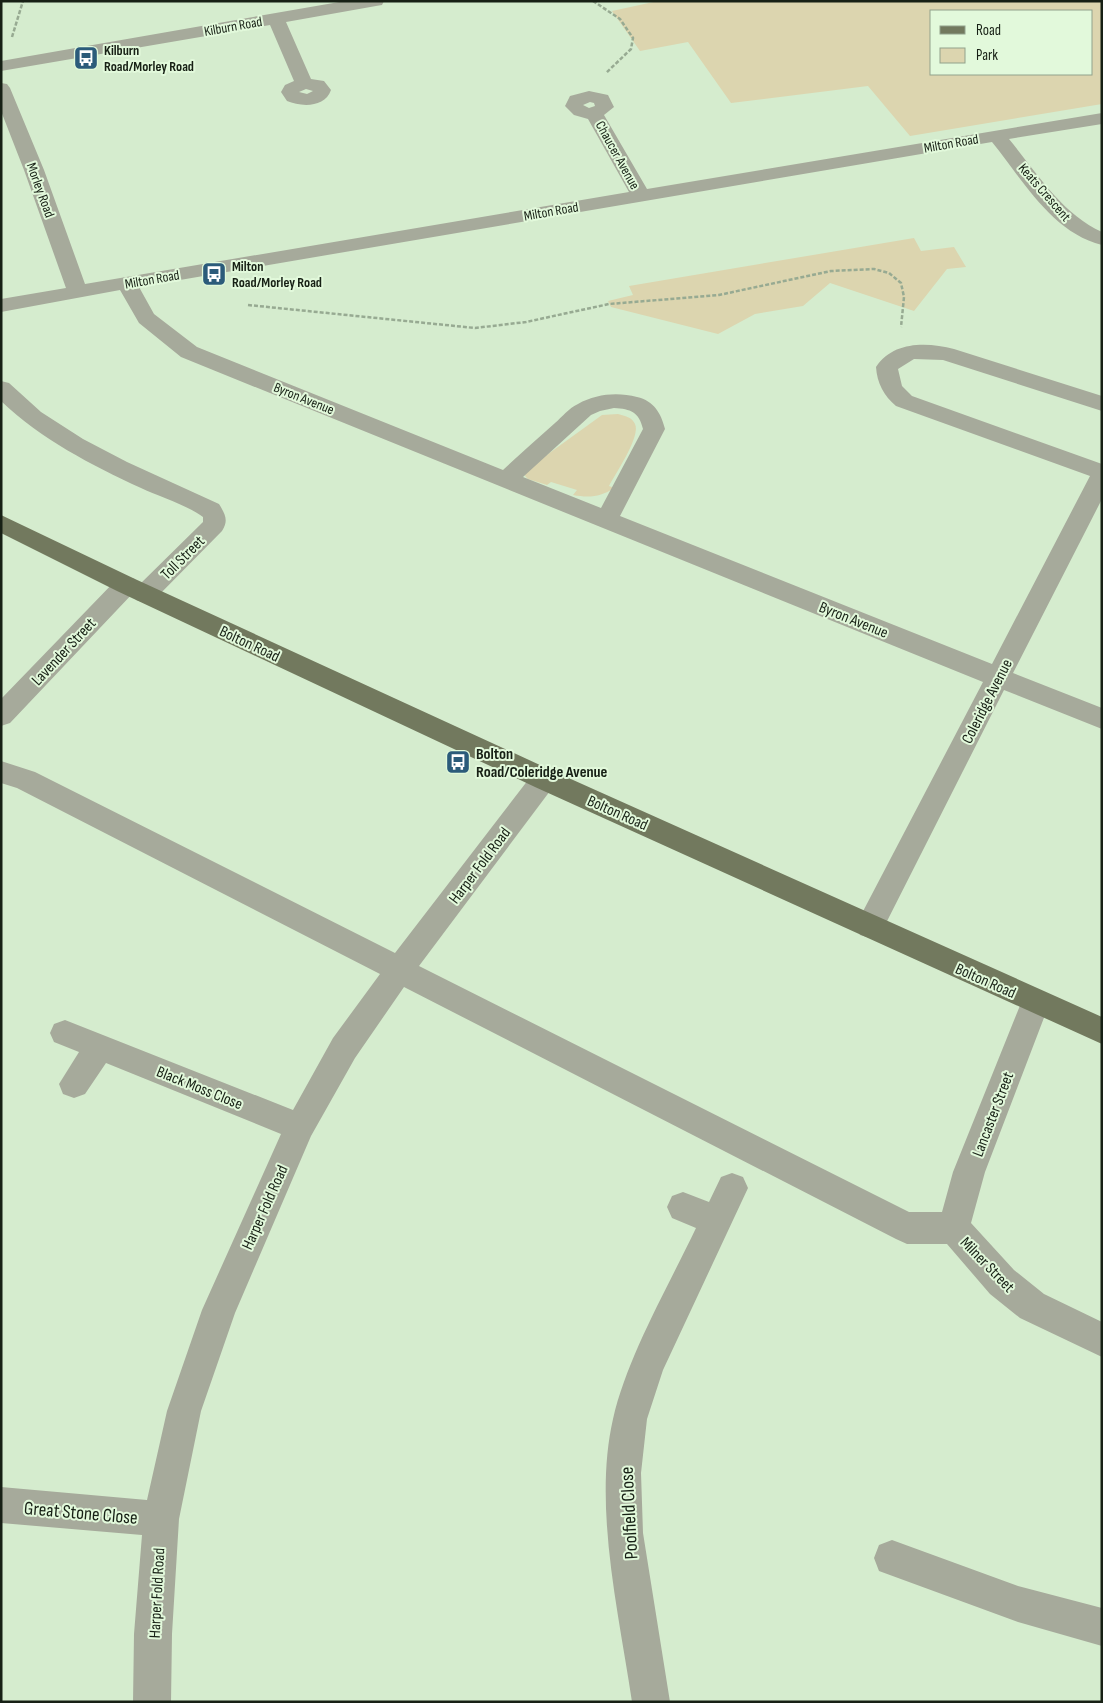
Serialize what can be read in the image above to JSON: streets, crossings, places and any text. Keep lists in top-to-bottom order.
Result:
{
  "streets": {
    "main road": ["Bolton Road"],
    "street": [
      "Kilburn Road",
      "Milton Road",
      "Chaucer Avenue",
      "Morley Road",
      "Keats Crescent",
      "Byron Avenue",
      "Toll Street",
      "Lavender Street",
      "Coleridge Avenue",
      "Harper Fold Road",
      "Black Moss Close",
      "Lancaster Street",
      "Milner Street",
      "Great Stone Close",
      "Poolfield Close"
    ]
  },
  "crossings": [
    ["Milton Road", "Chaucer Avenue"],
    ["Milton Road", "Morley Road"],
    ["Milton Road", "Keats Crescent"],
    ["Milton Road", "Byron Avenue"],
    ["Byron Avenue", "Coleridge Avenue"],
    ["Toll Street", "Bolton Road"],
    ["Toll Street", "Lavender Street"],
    ["Bolton Road", "Lavender Street"],
    ["Bolton Road", "Coleridge Avenue"],
    ["Bolton Road", "Harper Fold Road"],
    ["Bolton Road", "Lancaster Street"],
    ["Harper Fold Road", "Black Moss Close"],
    ["Harper Fold Road", "Great Stone Close"],
    ["Lancaster Street", "Milner Street"]
  ],
  "places": {
    "bus stop": ["Kilburn Road/Morley Road", "Milton Road/Morley Road", "Bolton Road/Coleridge Avenue"]
  },
  "legend": ["Road", "Park"]
}
